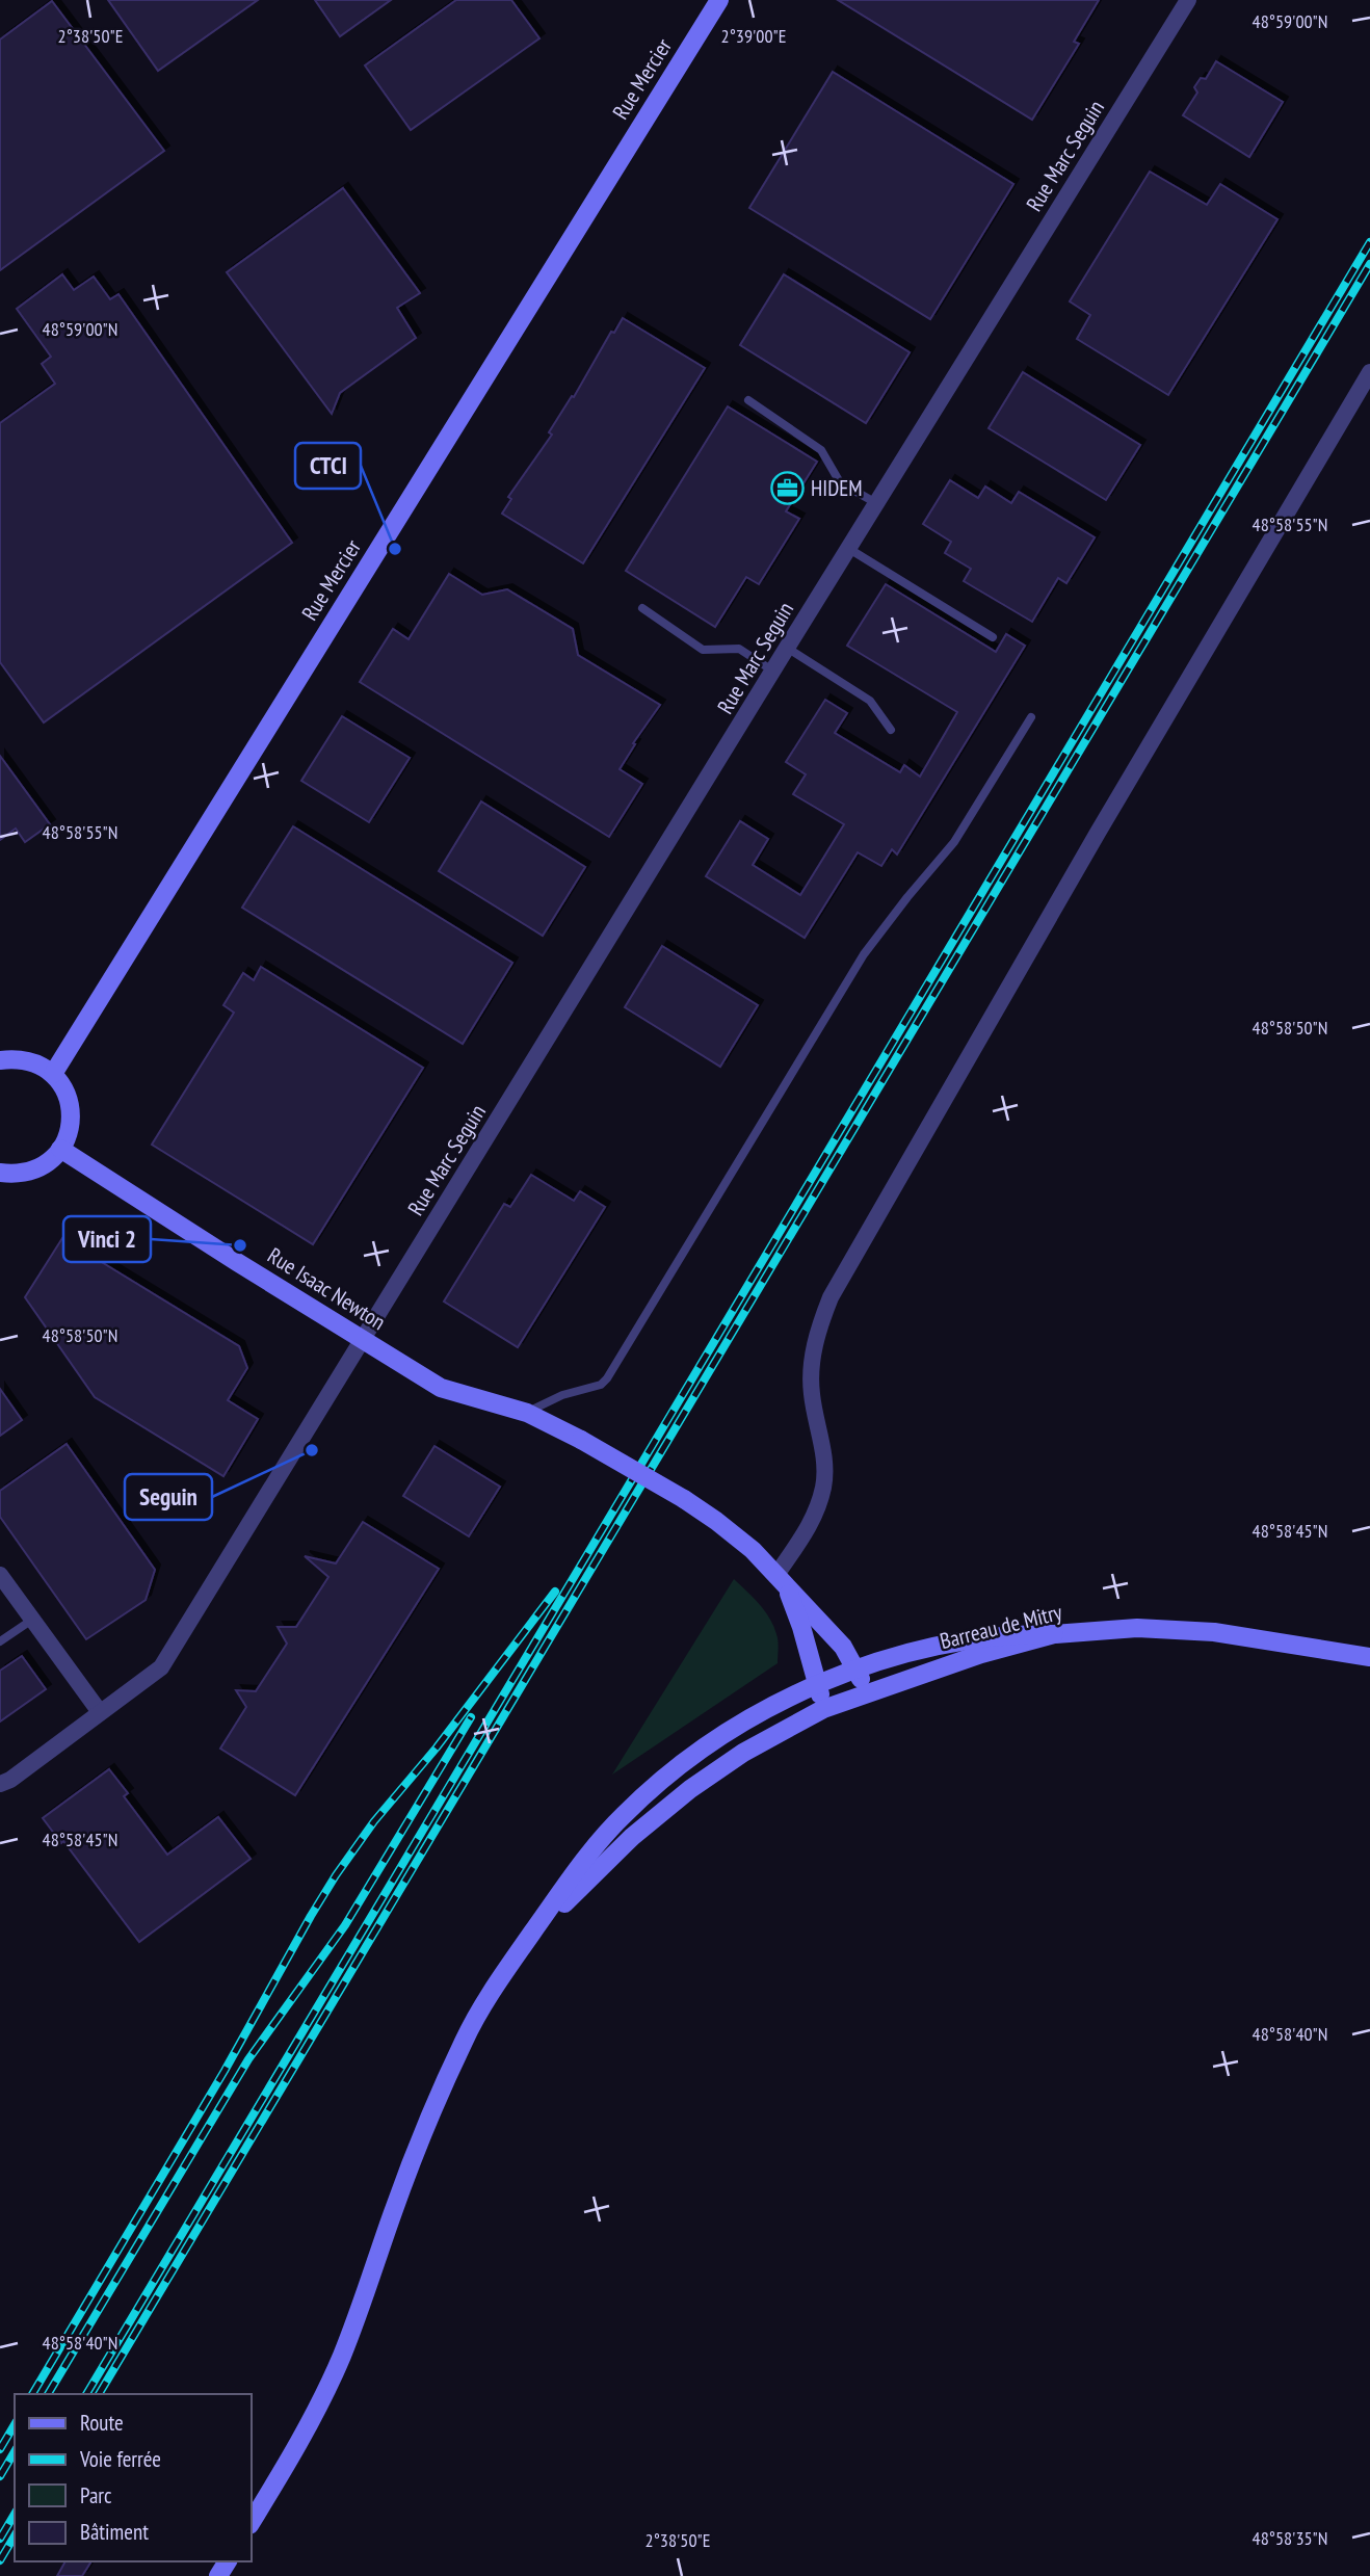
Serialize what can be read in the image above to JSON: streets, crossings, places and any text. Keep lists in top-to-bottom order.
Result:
{
  "streets": {
    "street": [
      "Rue Mercier",
      "Rue Marc Seguin",
      "Rue Isaac Newton",
      "Barreau de Mitry"
    ]
  },
  "crossings": [
    ["Rue Marc Seguin", "Rue Isaac Newton"],
    ["Rue Isaac Newton", "Barreau de Mitry"]
  ],
  "places": {
    "office": ["HIDEM"],
    "other": ["CTCI", "Vinci 2", "Seguin"]
  },
  "legend": [
    "Route",
    "Voie ferrée",
    "Parc",
    "Bâtiment"
  ],
  "coordinates": [
    "48°59'00\"N",
    "2°38'50\"E",
    "2°39'00\"E",
    "48°58'55\"N",
    "48°58'50\"N",
    "48°58'45\"N",
    "48°58'40\"N",
    "48°58'35\"N"
  ]
}
